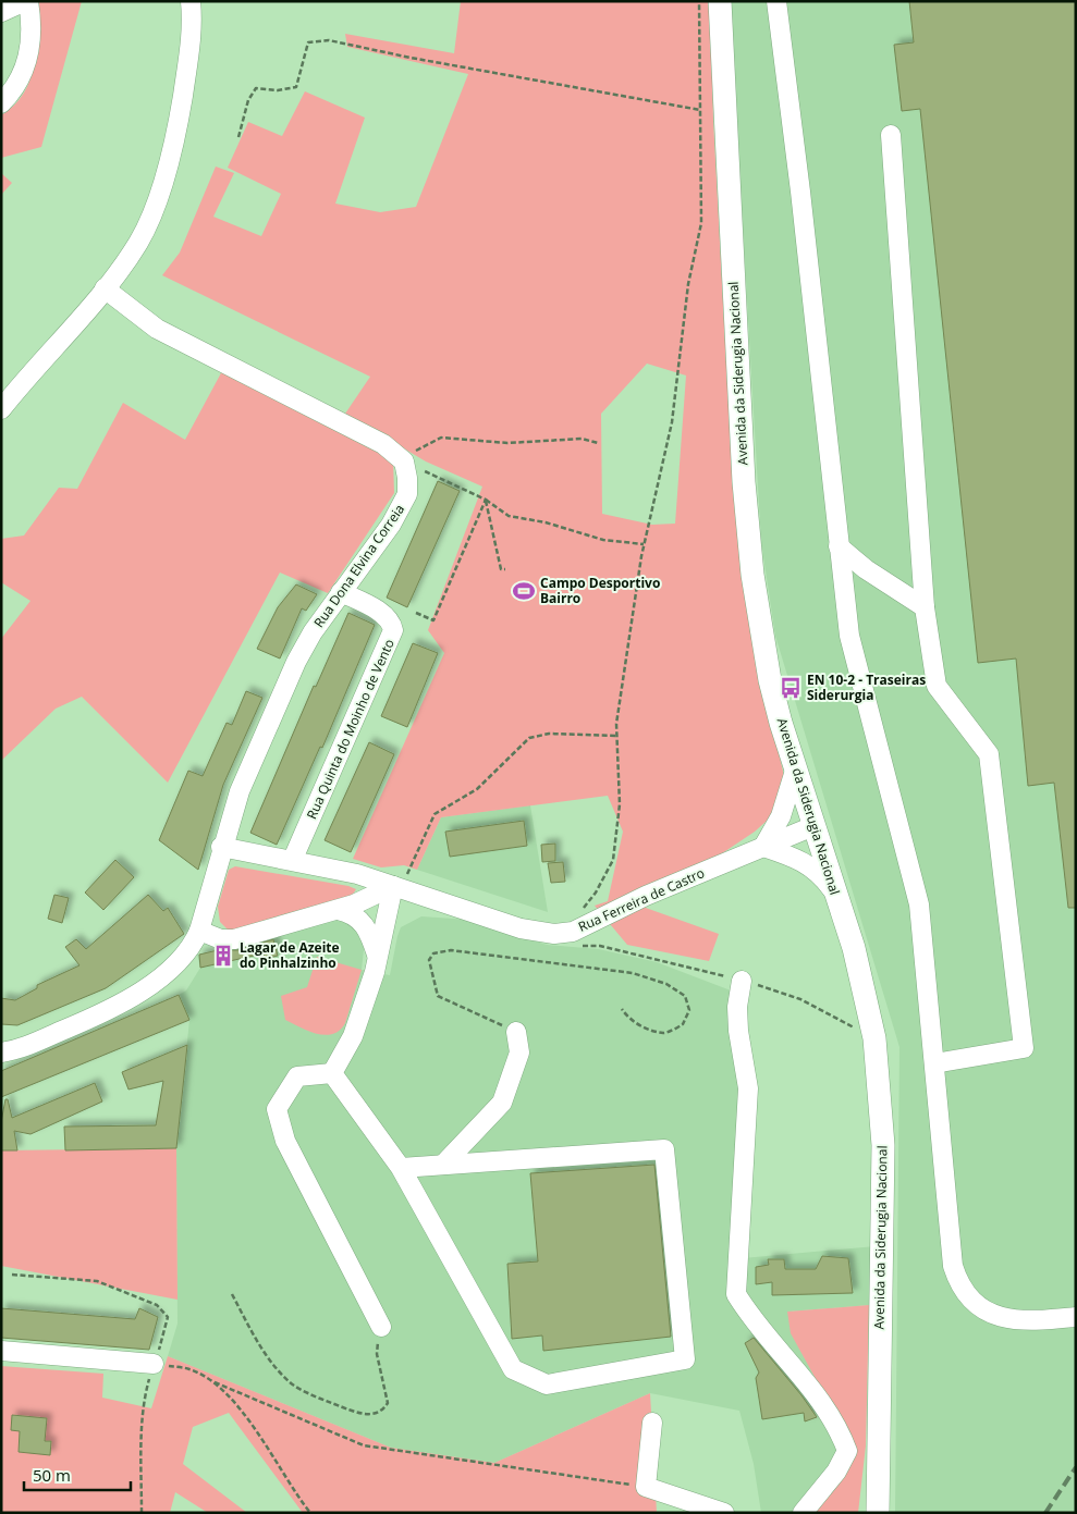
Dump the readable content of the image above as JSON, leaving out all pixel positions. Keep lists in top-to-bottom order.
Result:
{
  "streets": {
    "main road": ["Avenida da Siderugia Nacional"],
    "street": ["Rua Dona Elvina Correia", "Rua Quinta do Moinho de Vento", "Rua Ferreira de Castro"]
  },
  "crossings": [
    ["Avenida da Siderugia Nacional", "Rua Ferreira de Castro"],
    ["Rua Dona Elvina Correia", "Rua Quinta do Moinho de Vento"],
    ["Rua Dona Elvina Correia", "Rua Ferreira de Castro"],
    ["Rua Quinta do Moinho de Vento", "Rua Ferreira de Castro"]
  ],
  "places": {
    "sports": ["Campo Desportivo Bairro"],
    "bus stop": ["EN 10-2 - Traseiras Siderurgia"],
    "building": ["Lagar de Azeite do Pinhalzinho"]
  },
  "scale_bar": "50 m"
}
